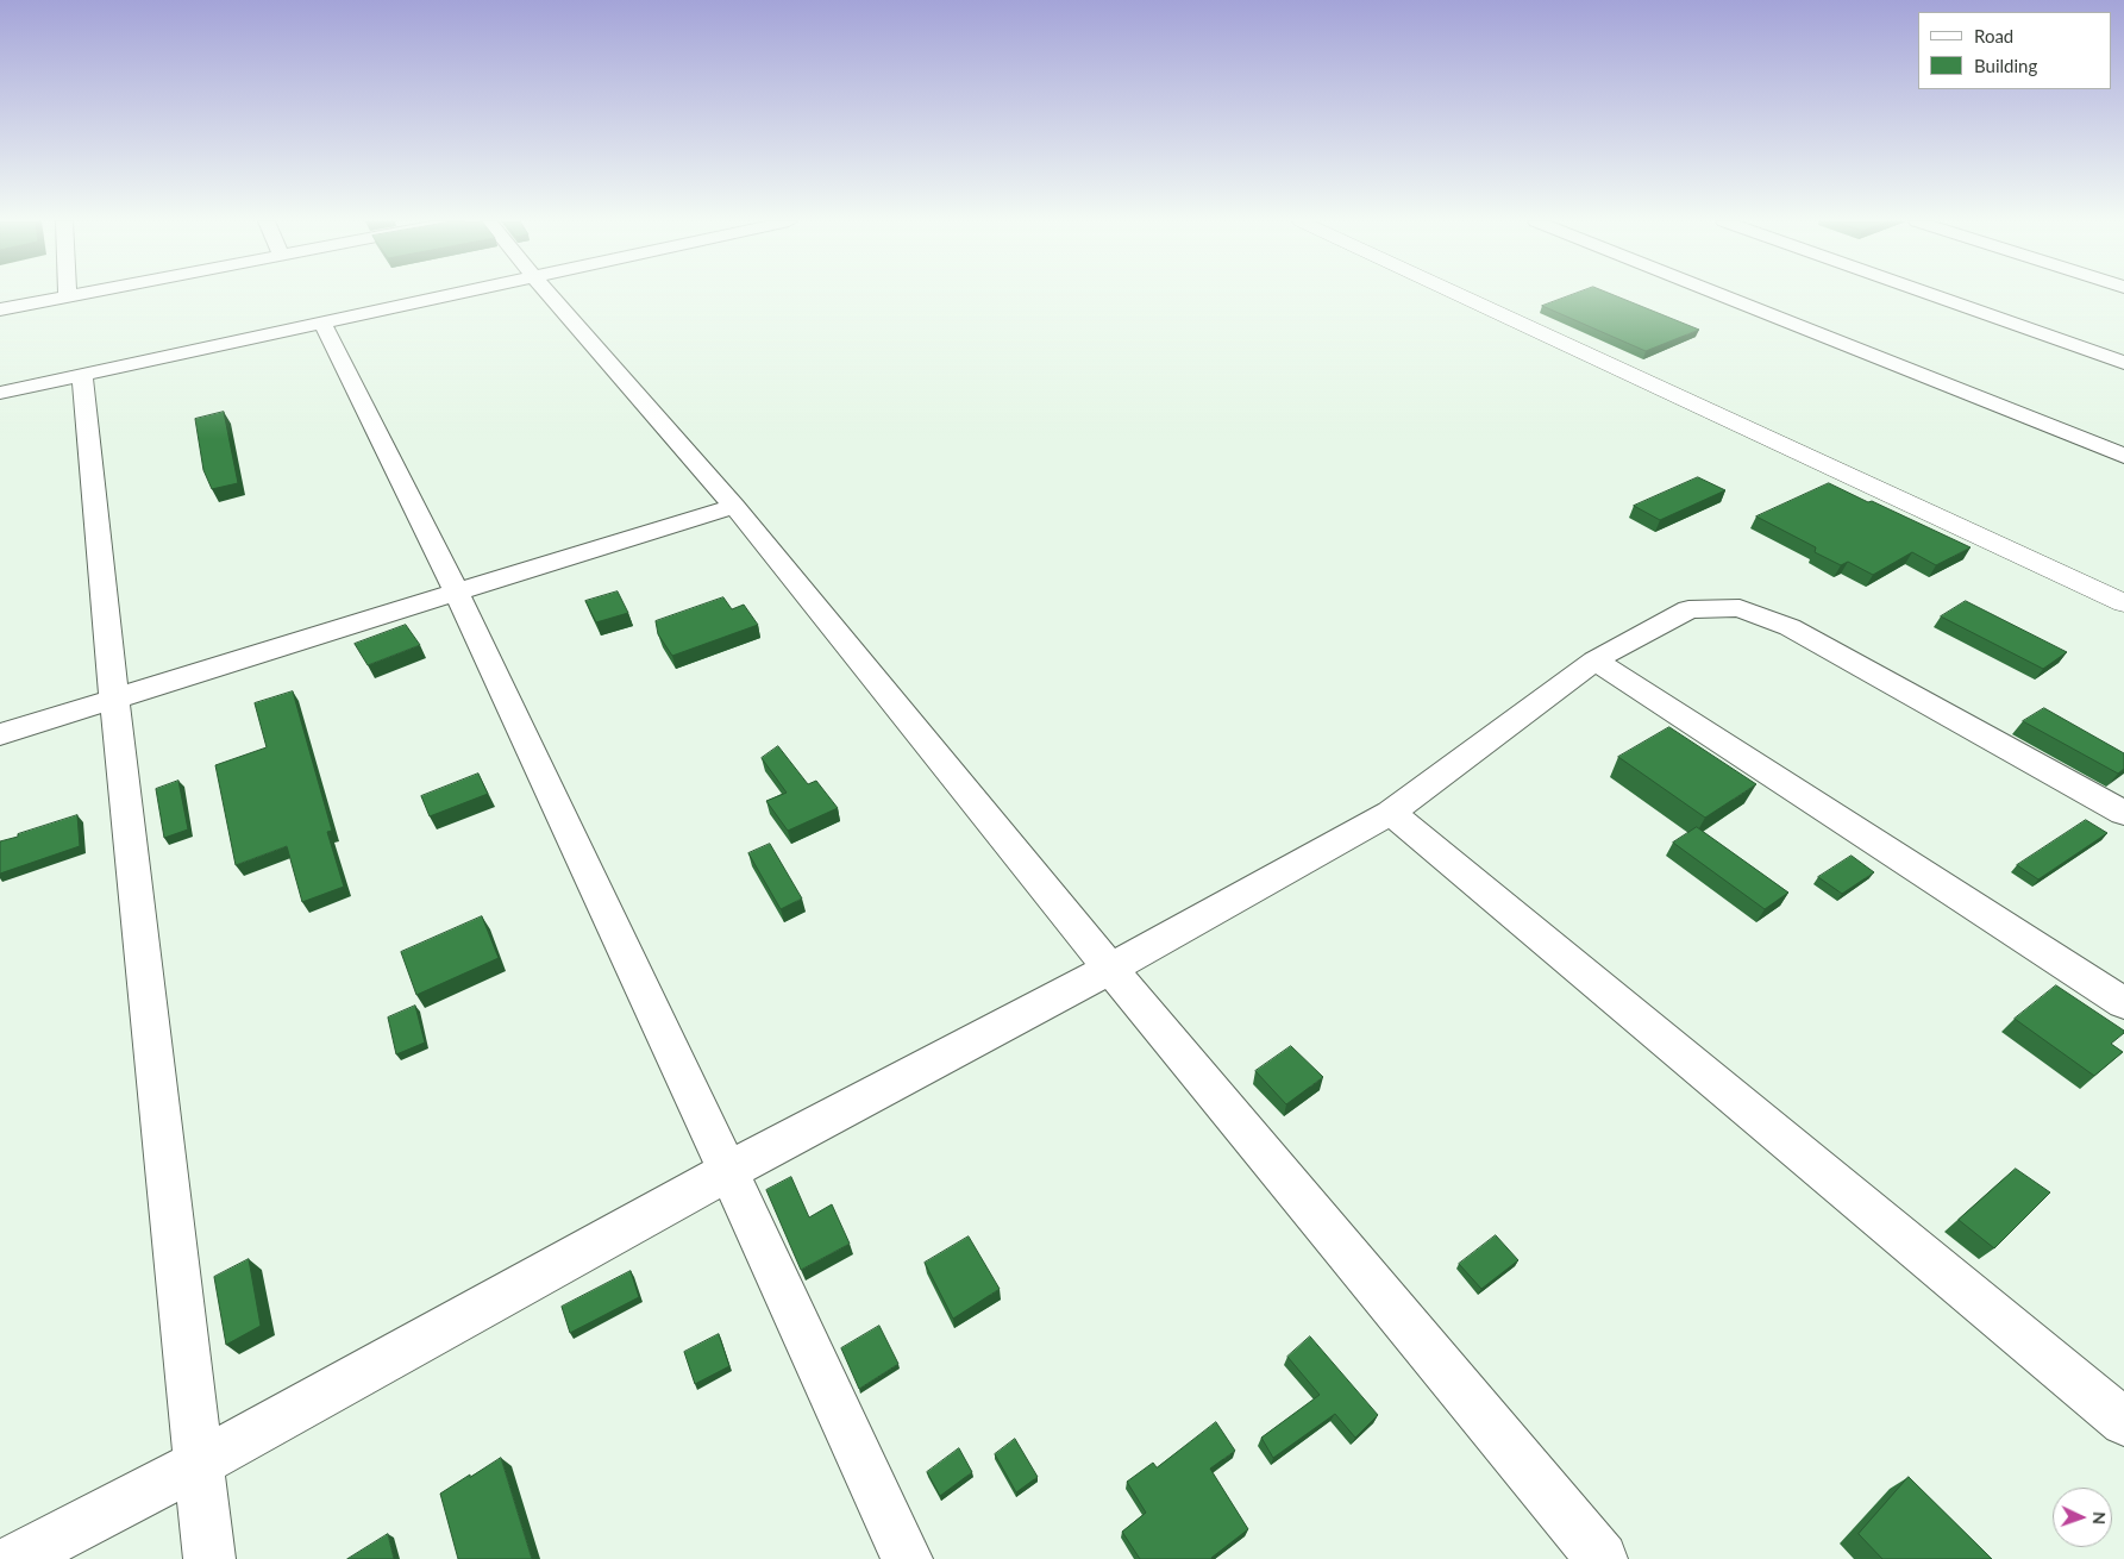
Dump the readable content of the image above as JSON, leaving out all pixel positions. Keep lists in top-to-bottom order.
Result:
{
  "legend": ["Road", "Building"],
  "north": "right"
}
